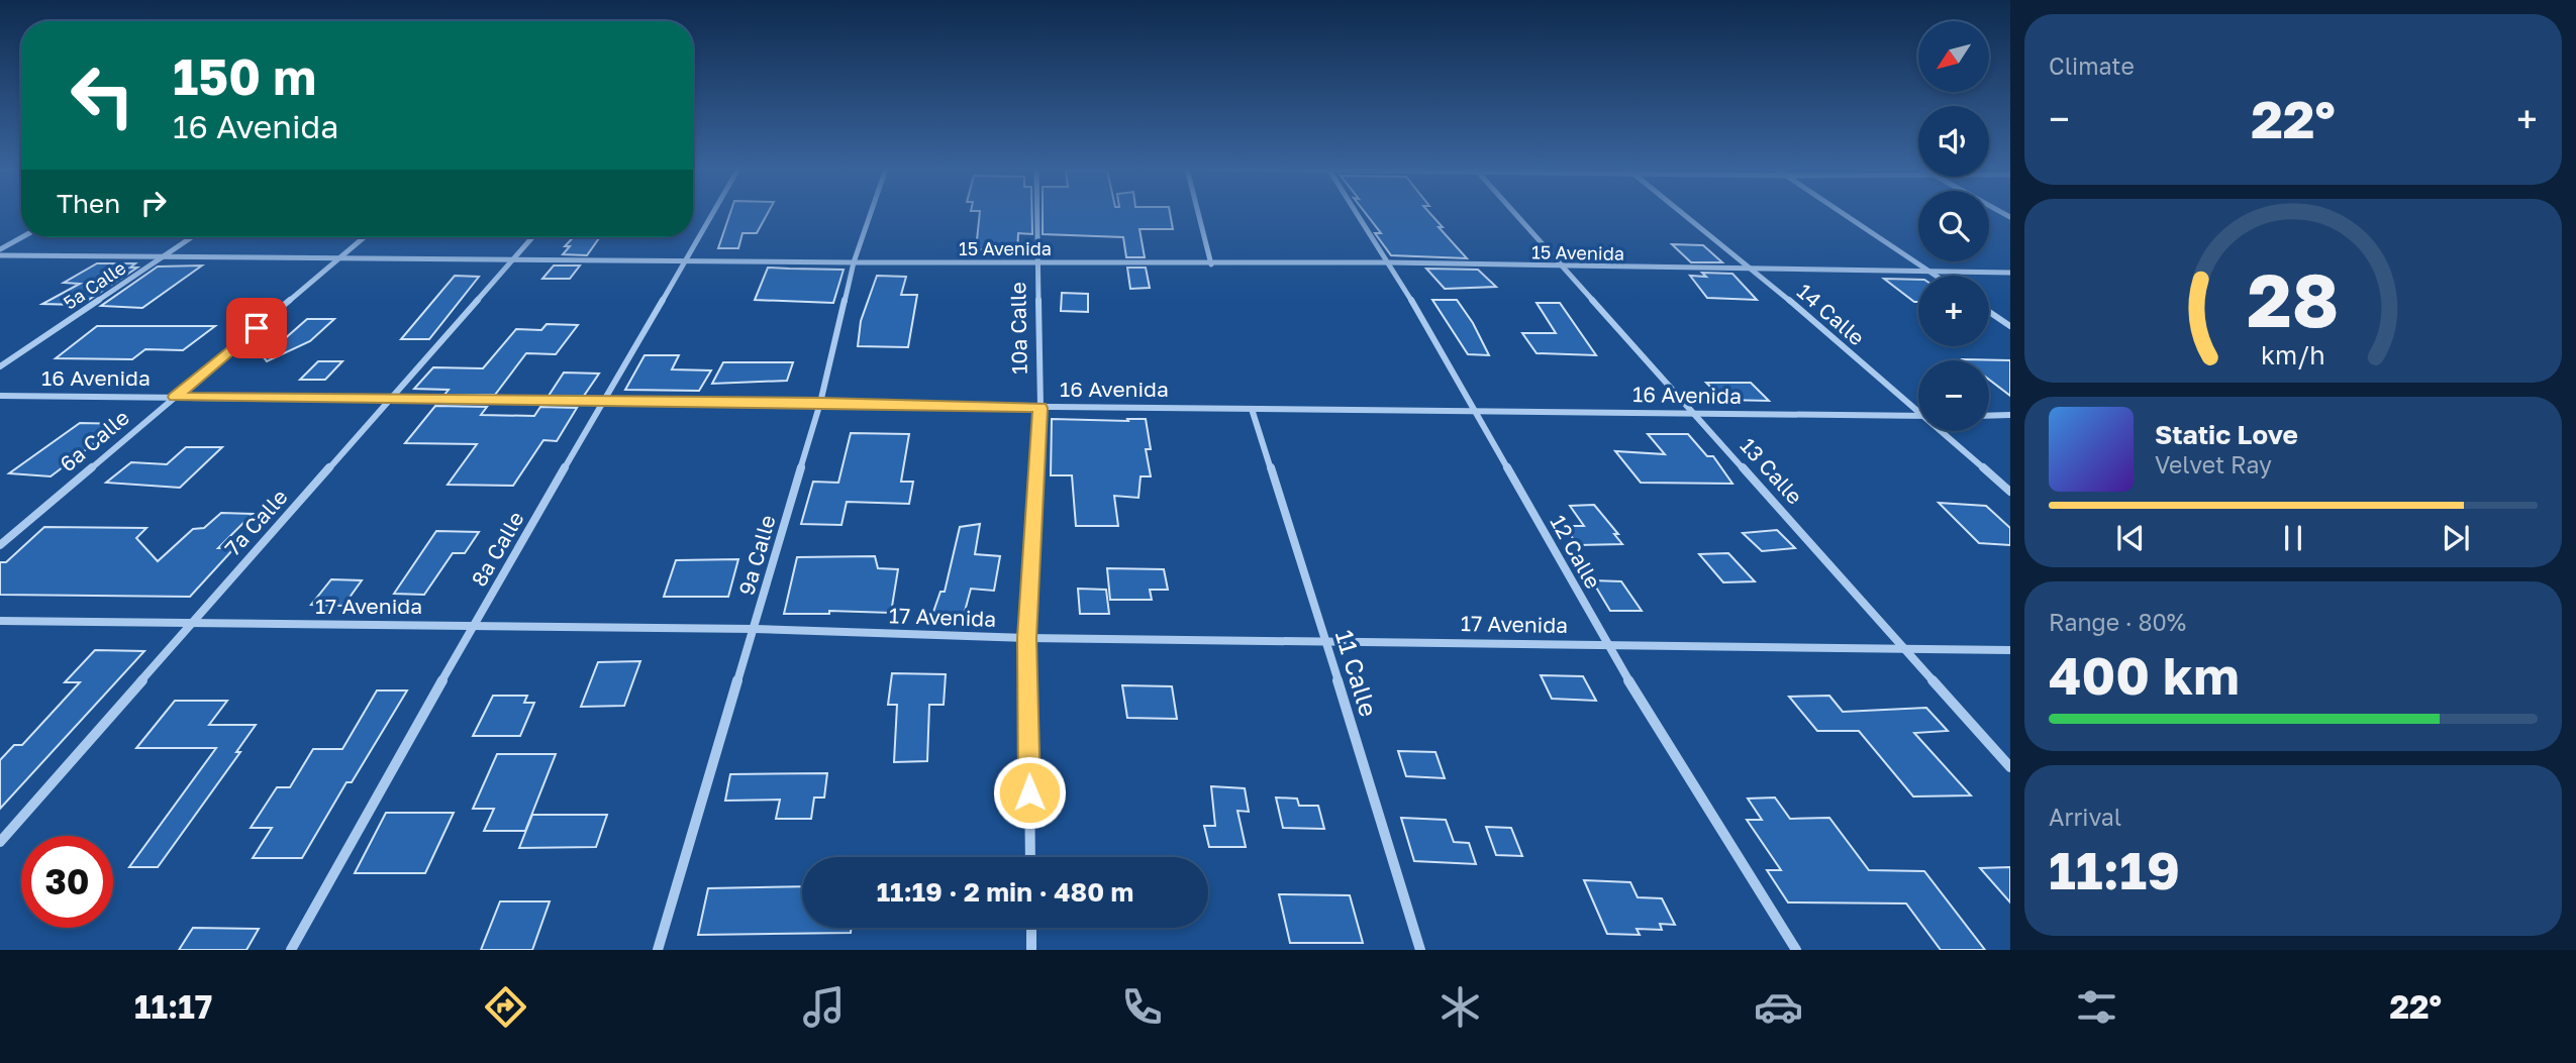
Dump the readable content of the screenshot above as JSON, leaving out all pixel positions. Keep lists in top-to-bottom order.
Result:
{
  "streets": {
    "street": [
      "15 Avenida",
      "5a Calle",
      "14 Calle",
      "10a Calle",
      "16 Avenida",
      "6a Calle",
      "13 Calle",
      "7a Calle",
      "8a Calle",
      "12 Calle",
      "9a Calle",
      "17 Avenida",
      "11 Calle"
    ]
  },
  "crossings": [
    ["15 Avenida", "5a Calle"],
    ["15 Avenida", "14 Calle"],
    ["15 Avenida", "10a Calle"],
    ["15 Avenida", "6a Calle"],
    ["15 Avenida", "13 Calle"],
    ["15 Avenida", "7a Calle"],
    ["15 Avenida", "8a Calle"],
    ["15 Avenida", "12 Calle"],
    ["15 Avenida", "9a Calle"],
    ["10a Calle", "16 Avenida"],
    ["10a Calle", "17 Avenida"],
    ["16 Avenida", "6a Calle"],
    ["16 Avenida", "13 Calle"],
    ["16 Avenida", "7a Calle"],
    ["16 Avenida", "8a Calle"],
    ["16 Avenida", "12 Calle"],
    ["16 Avenida", "9a Calle"],
    ["16 Avenida", "11 Calle"],
    ["13 Calle", "17 Avenida"],
    ["7a Calle", "17 Avenida"],
    ["8a Calle", "17 Avenida"],
    ["12 Calle", "17 Avenida"],
    ["9a Calle", "17 Avenida"],
    ["17 Avenida", "11 Calle"]
  ],
  "north": "bottom left",
  "page": {
    "tile": [
      "Climate",
      ["Range · 80%", "400 km"],
      ["Arrival", "11:19"]
    ],
    "map_buttons": ["+", "−"],
    "turn": ["150 m", "16 Avenida"],
    "heat": ["−", "22°", "+"],
    "then": "Then",
    "song": ["Static Love", "Velvet Ray"],
    "limit": "30",
    "trip": "11:19 · 2 min · 480 m",
    "tabs": ["11:17", "22°"],
    "gauge": ["28", "km/h"]
  }
}
